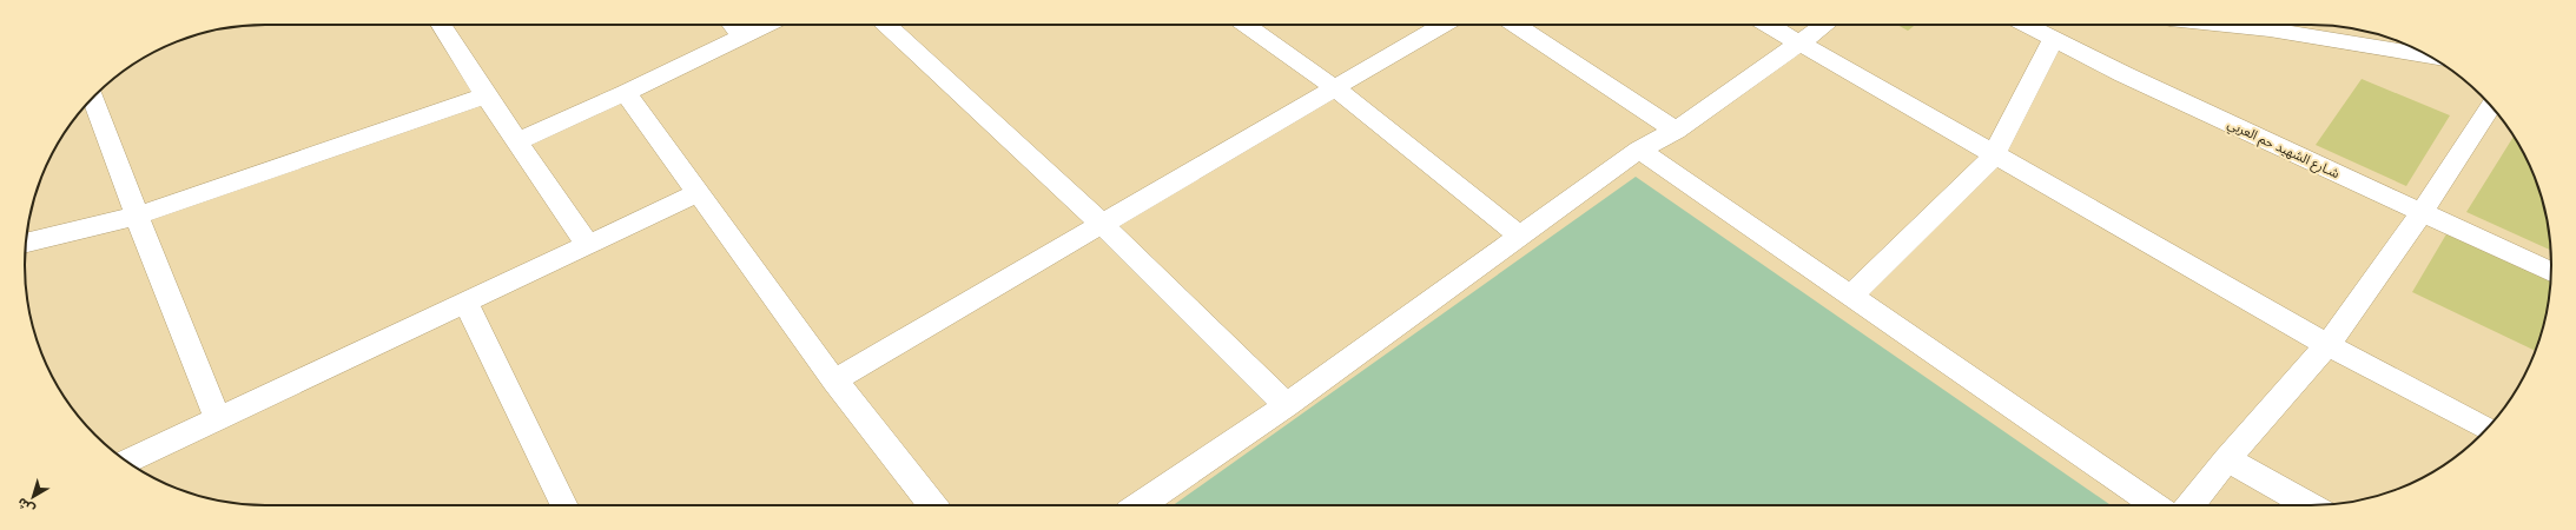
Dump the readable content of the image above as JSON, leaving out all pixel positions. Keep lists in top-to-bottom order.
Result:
{
  "streets": {
    "street": ["شـارع الشهيد حم العربي"]
  },
  "north": "bottom left"
}
